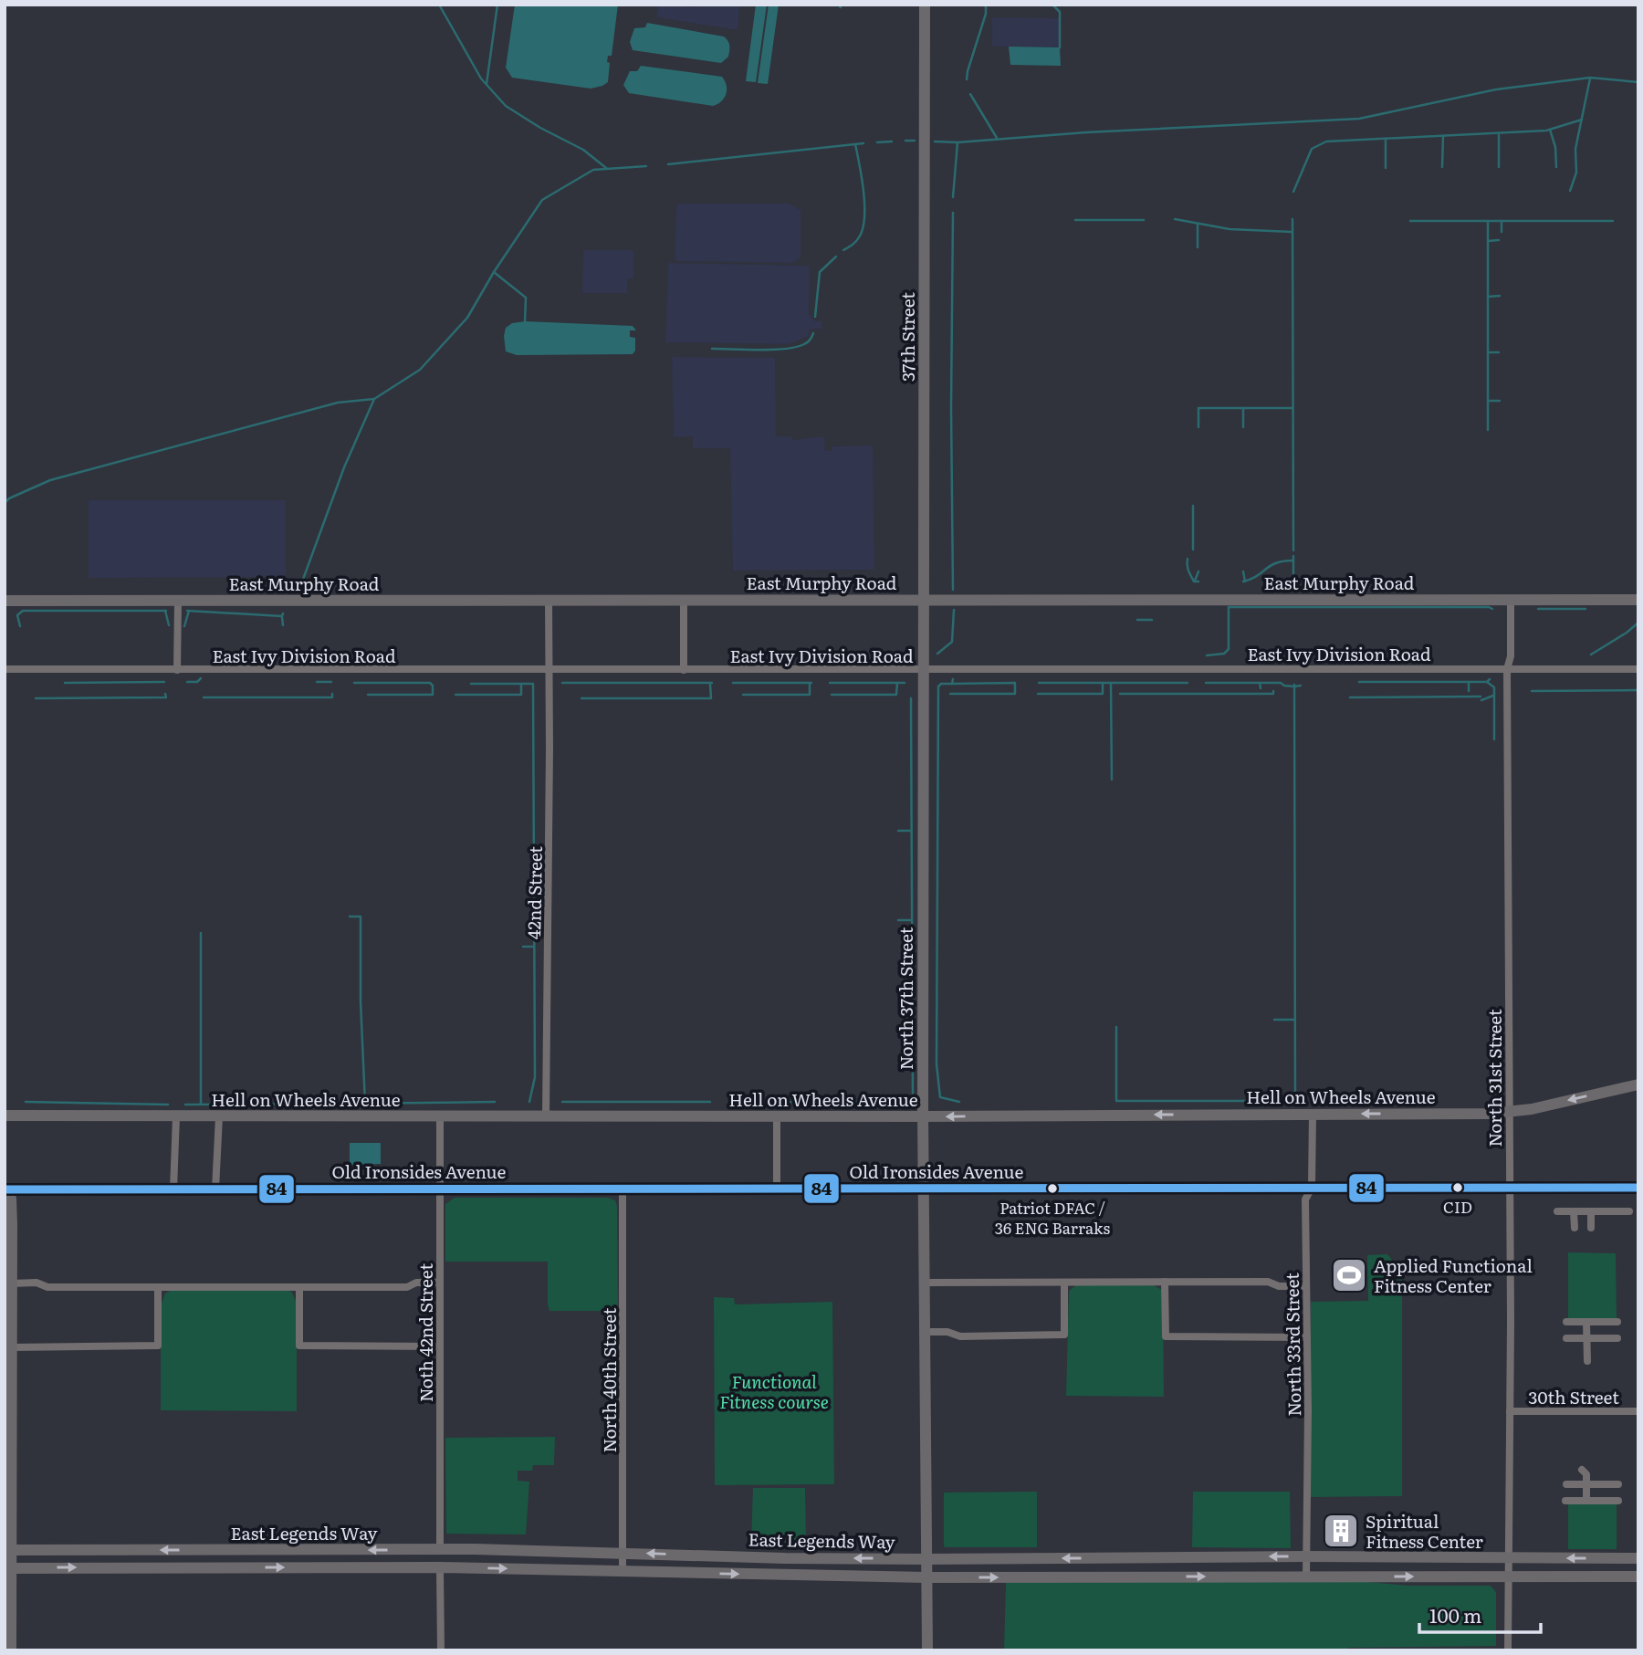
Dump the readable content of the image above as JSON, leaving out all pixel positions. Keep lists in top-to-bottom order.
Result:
{
  "streets": {
    "street": [
      "37th Street",
      "East Murphy Road",
      "East Ivy Division Road",
      "42nd Street",
      "North 37th Street",
      "North 31st Street",
      "Hell on Wheels Avenue",
      "Old Ironsides Avenue",
      "Noth 42nd Street",
      "North 33rd Street",
      "North 40th Street",
      "30th Street",
      "East Legends Way"
    ]
  },
  "crossings": [
    ["37th Street", "East Murphy Road"],
    ["37th Street", "East Ivy Division Road"],
    ["37th Street", "North 37th Street"],
    ["East Murphy Road", "42nd Street"],
    ["East Murphy Road", "North 31st Street"],
    ["East Ivy Division Road", "42nd Street"],
    ["East Ivy Division Road", "North 37th Street"],
    ["East Ivy Division Road", "North 31st Street"],
    ["42nd Street", "Hell on Wheels Avenue"],
    ["North 37th Street", "Hell on Wheels Avenue"],
    ["North 37th Street", "Old Ironsides Avenue"],
    ["North 37th Street", "East Legends Way"],
    ["North 31st Street", "Hell on Wheels Avenue"],
    ["North 31st Street", "Old Ironsides Avenue"],
    ["North 31st Street", "30th Street"],
    ["North 31st Street", "East Legends Way"],
    ["Hell on Wheels Avenue", "Noth 42nd Street"],
    ["Hell on Wheels Avenue", "North 33rd Street"],
    ["Old Ironsides Avenue", "Noth 42nd Street"],
    ["Old Ironsides Avenue", "North 33rd Street"],
    ["Old Ironsides Avenue", "North 40th Street"],
    ["Noth 42nd Street", "East Legends Way"],
    ["North 33rd Street", "East Legends Way"],
    ["North 40th Street", "East Legends Way"]
  ],
  "one_way": ["Hell on Wheels Avenue"],
  "parks": ["Functional Fitness course"],
  "places": {
    "other": ["CID", "Patriot DFAC / 36 ENG Barraks"],
    "sports": ["Applied Functional Fitness Center"],
    "building": ["Spiritual Fitness Center"]
  },
  "lines": ["transit line 84"],
  "scale_bar": "100 m"
}
